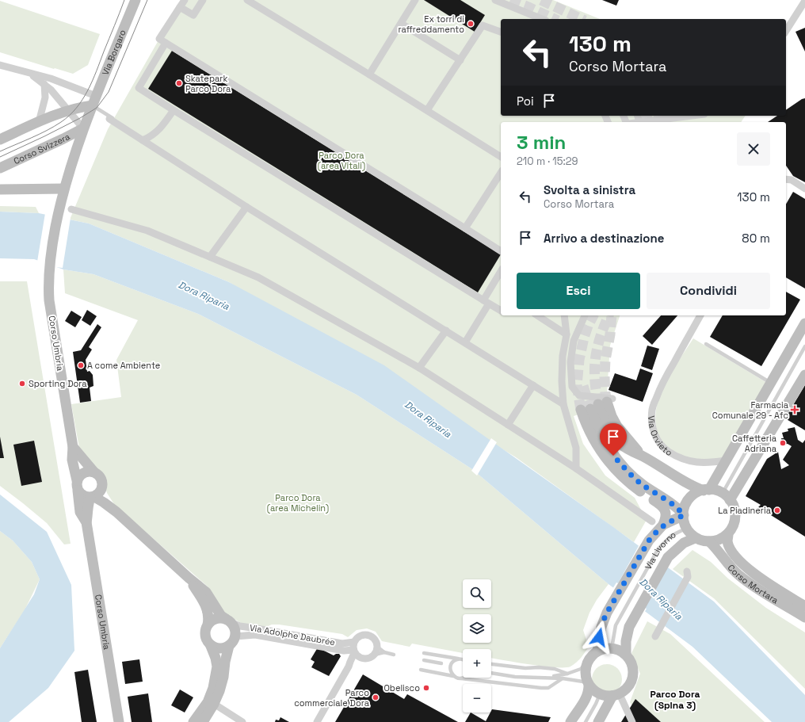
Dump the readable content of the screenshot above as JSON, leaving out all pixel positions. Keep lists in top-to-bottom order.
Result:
{
  "streets": {
    "street": [
      "Via Borgaro",
      "Corso Svizzera",
      "Corso Umbria",
      "Via Orvieto",
      "Via Livorno",
      "Corso Mortara",
      "Via Adolphe Daubrée"
    ]
  },
  "crossings": [
    ["Via Borgaro", "Corso Svizzera"],
    ["Via Livorno", "Corso Mortara"]
  ],
  "districts": ["Parco Dora (Spina 3)"],
  "water": ["Dora Riparia"],
  "parks": ["Parco Dora (area Vitali)", "Parco Dora (area Michelin)"],
  "places": {
    "other": [
      "Ex torri di raffreddamento",
      "Skatepark Parco Dora",
      "A come Ambiente",
      "Sporting Dora",
      "Caffetteria Adriana",
      "La Piadineria",
      "Obelisco",
      "Parco commerciale Dora"
    ],
    "health": ["Farmacia Comunale 29 - Afc"]
  },
  "page": {
    "turn": ["130 m", "Corso Mortara"],
    "then": "Poi",
    "heading": ["3 min", "210 m · 15:29"],
    "list": [
      {
        "name": "Svolta a sinistra",
        "note": "Corso Mortara",
        "value": "130 m"
      },
      {
        "name": "Arrivo a destinazione",
        "value": "80 m"
      }
    ],
    "buttons": ["Esci", "Condividi"],
    "map_buttons": ["+", "−"]
  }
}
